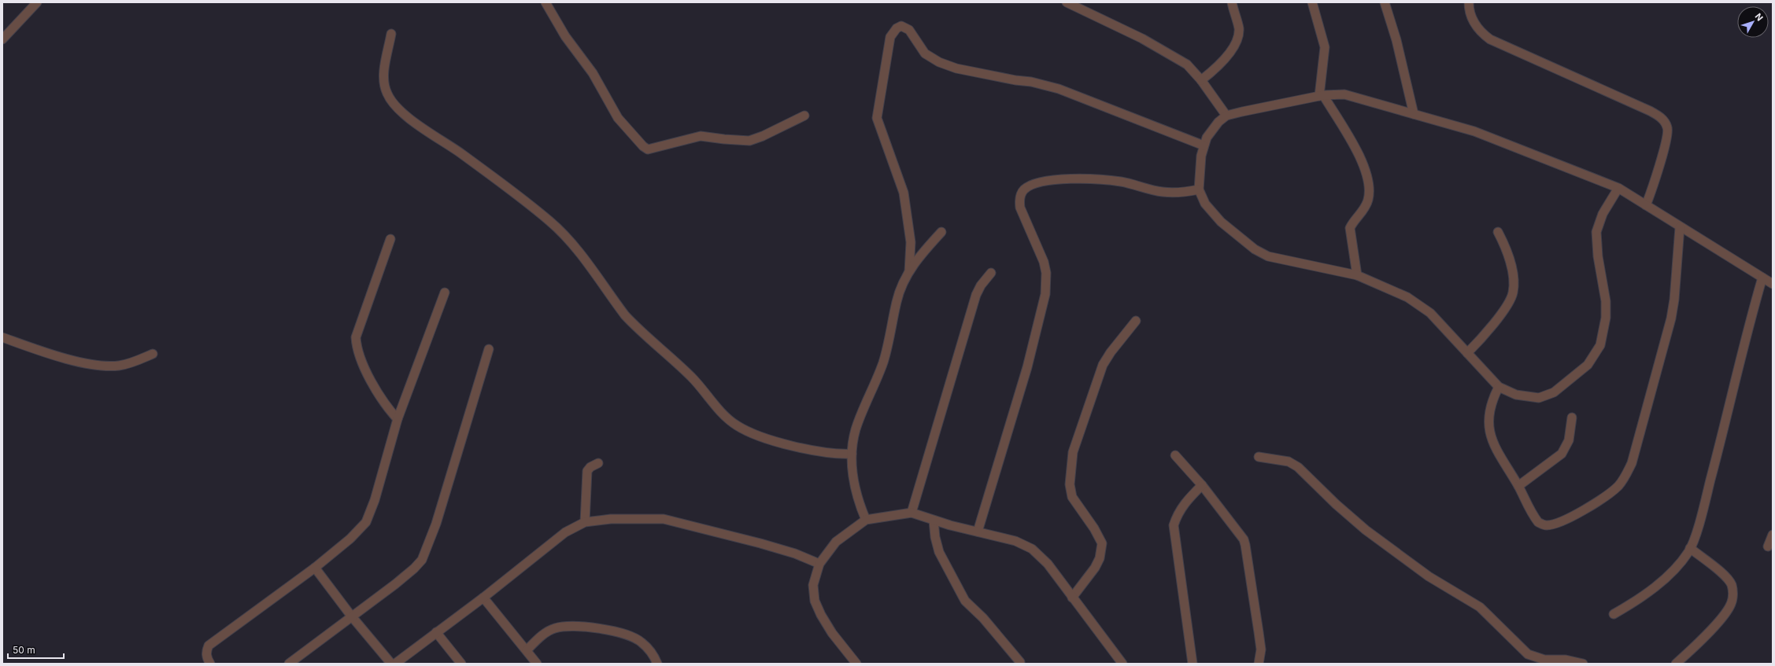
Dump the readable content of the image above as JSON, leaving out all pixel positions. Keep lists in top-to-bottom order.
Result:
{
  "scale_bar": "50 m",
  "north": "top right"
}
